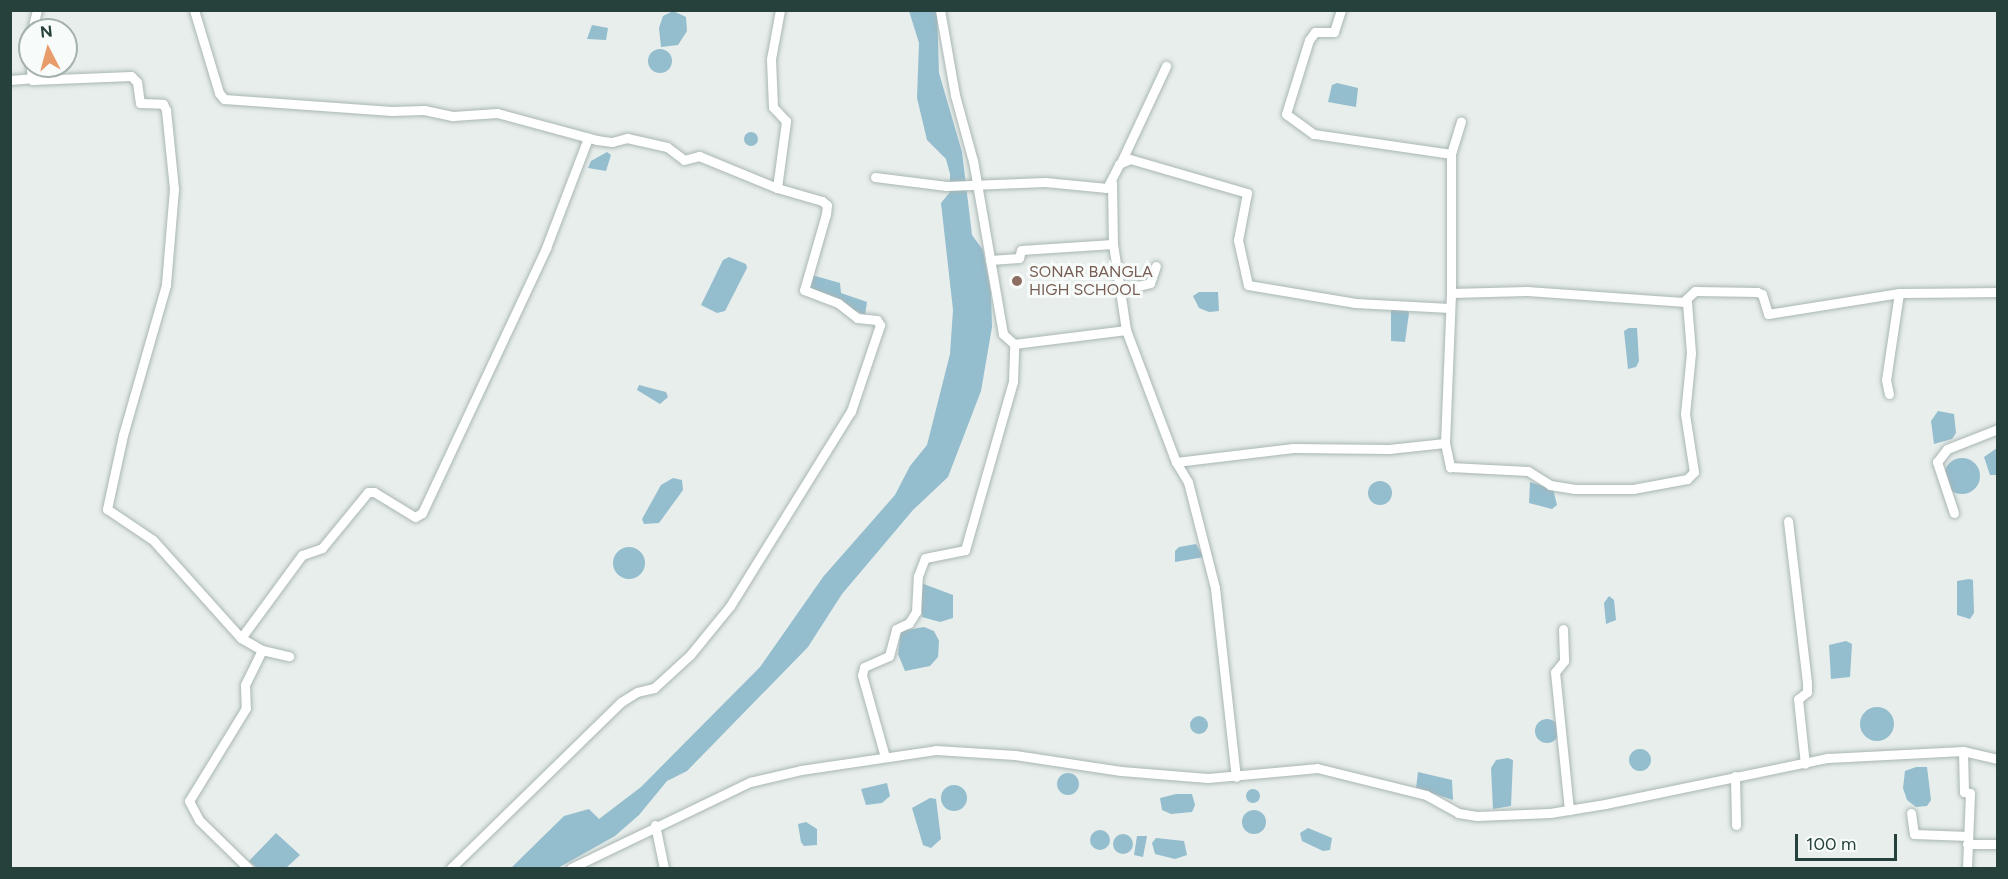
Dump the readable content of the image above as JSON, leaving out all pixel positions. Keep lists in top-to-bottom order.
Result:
{
  "places": ["SONAR BANGLA HIGH SCHOOL"],
  "scale_bar": "100 m",
  "north": "top"
}
